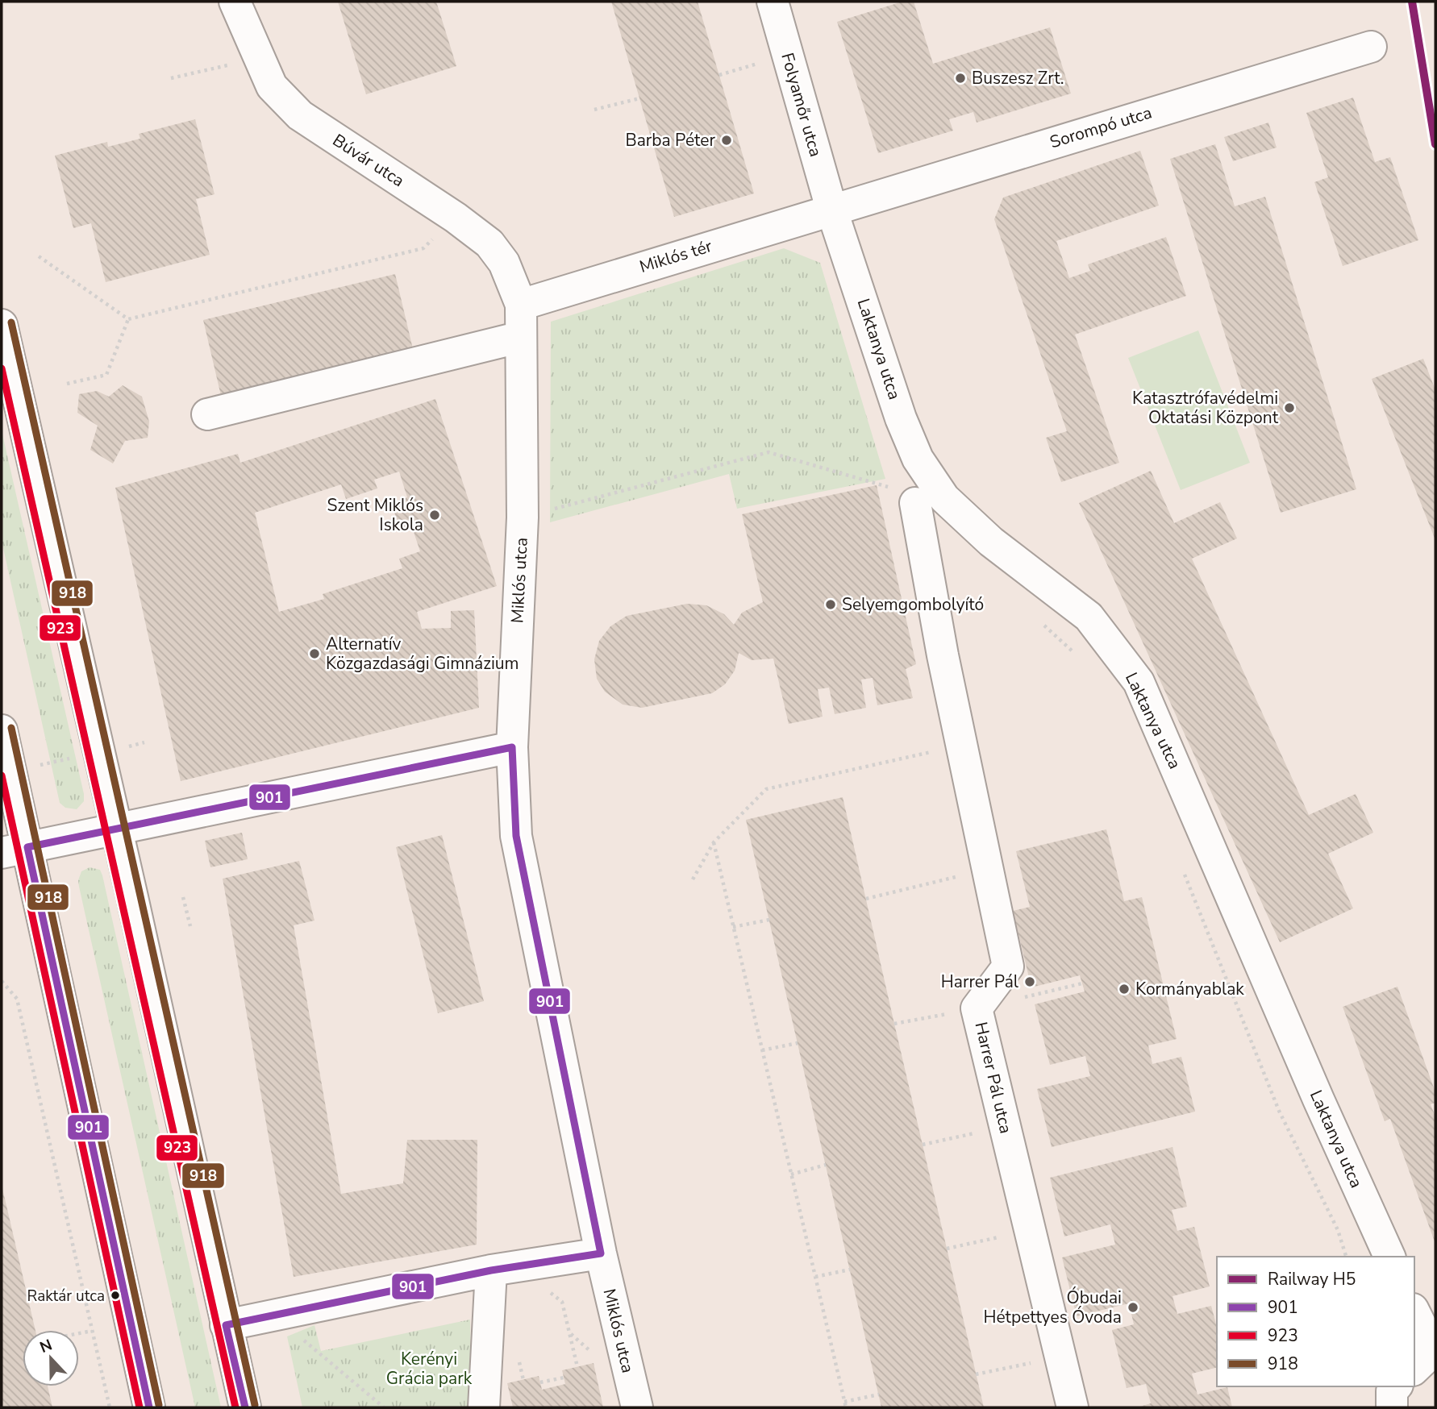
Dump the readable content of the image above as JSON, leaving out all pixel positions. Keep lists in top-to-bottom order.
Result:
{
  "streets": {
    "street": [
      "Folyamőr utca",
      "Sorompó utca",
      "Búvár utca",
      "Miklós tér",
      "Laktanya utca",
      "Miklós utca",
      "Harrer Pál utca"
    ]
  },
  "crossings": [
    ["Folyamőr utca", "Sorompó utca"],
    ["Folyamőr utca", "Miklós tér"],
    ["Folyamőr utca", "Laktanya utca"],
    ["Sorompó utca", "Miklós tér"],
    ["Sorompó utca", "Laktanya utca"],
    ["Búvár utca", "Miklós tér"],
    ["Búvár utca", "Miklós utca"],
    ["Miklós tér", "Laktanya utca"],
    ["Miklós tér", "Miklós utca"]
  ],
  "parks": ["Kerényi Grácia park"],
  "places": [
    "Buszesz Zrt.",
    "Barba Péter",
    "Katasztrófavédelmi Oktatási Központ",
    "Szent Miklós Iskola",
    "Selyemgombolyító",
    "Alternatív Közgazdasági Gimnázium",
    "Harrer Pál",
    "Kormányablak",
    "Raktár utca",
    "Óbudai Hétpettyes Óvoda"
  ],
  "lines": [
    "rail line H5",
    "transit line 918",
    "transit line 923",
    "transit line 901"
  ],
  "legend": [
    "Railway H5",
    "901",
    "923",
    "918"
  ],
  "north": "top"
}
